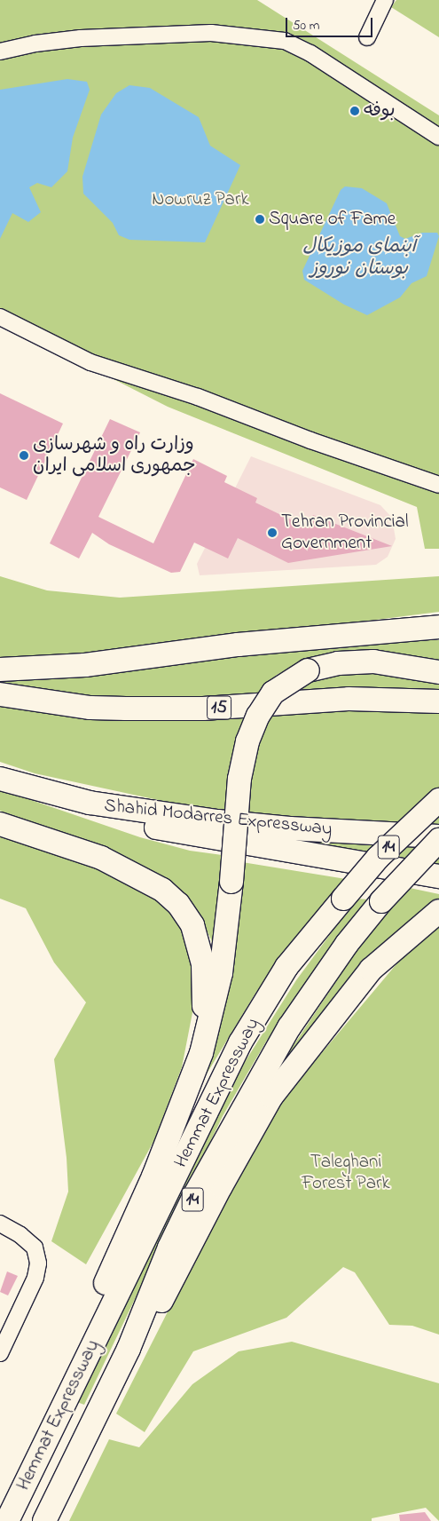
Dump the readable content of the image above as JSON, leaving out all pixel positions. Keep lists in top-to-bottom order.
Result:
{
  "streets": {
    "highway": [
      "15",
      "Shahid Modarres Expressway",
      "14",
      "Hemmat Expressway"
    ]
  },
  "water": ["آبنمای موزیکال بوستان نوروز"],
  "parks": ["Nowruz Park", "Taleghani Forest Park"],
  "places": [
    "بوفه",
    "Square of Fame",
    "وزارت راه و شهرسازی جمهوری اسلامی ایران",
    "Tehran Provincial Government"
  ],
  "scale_bar": "50 m"
}
